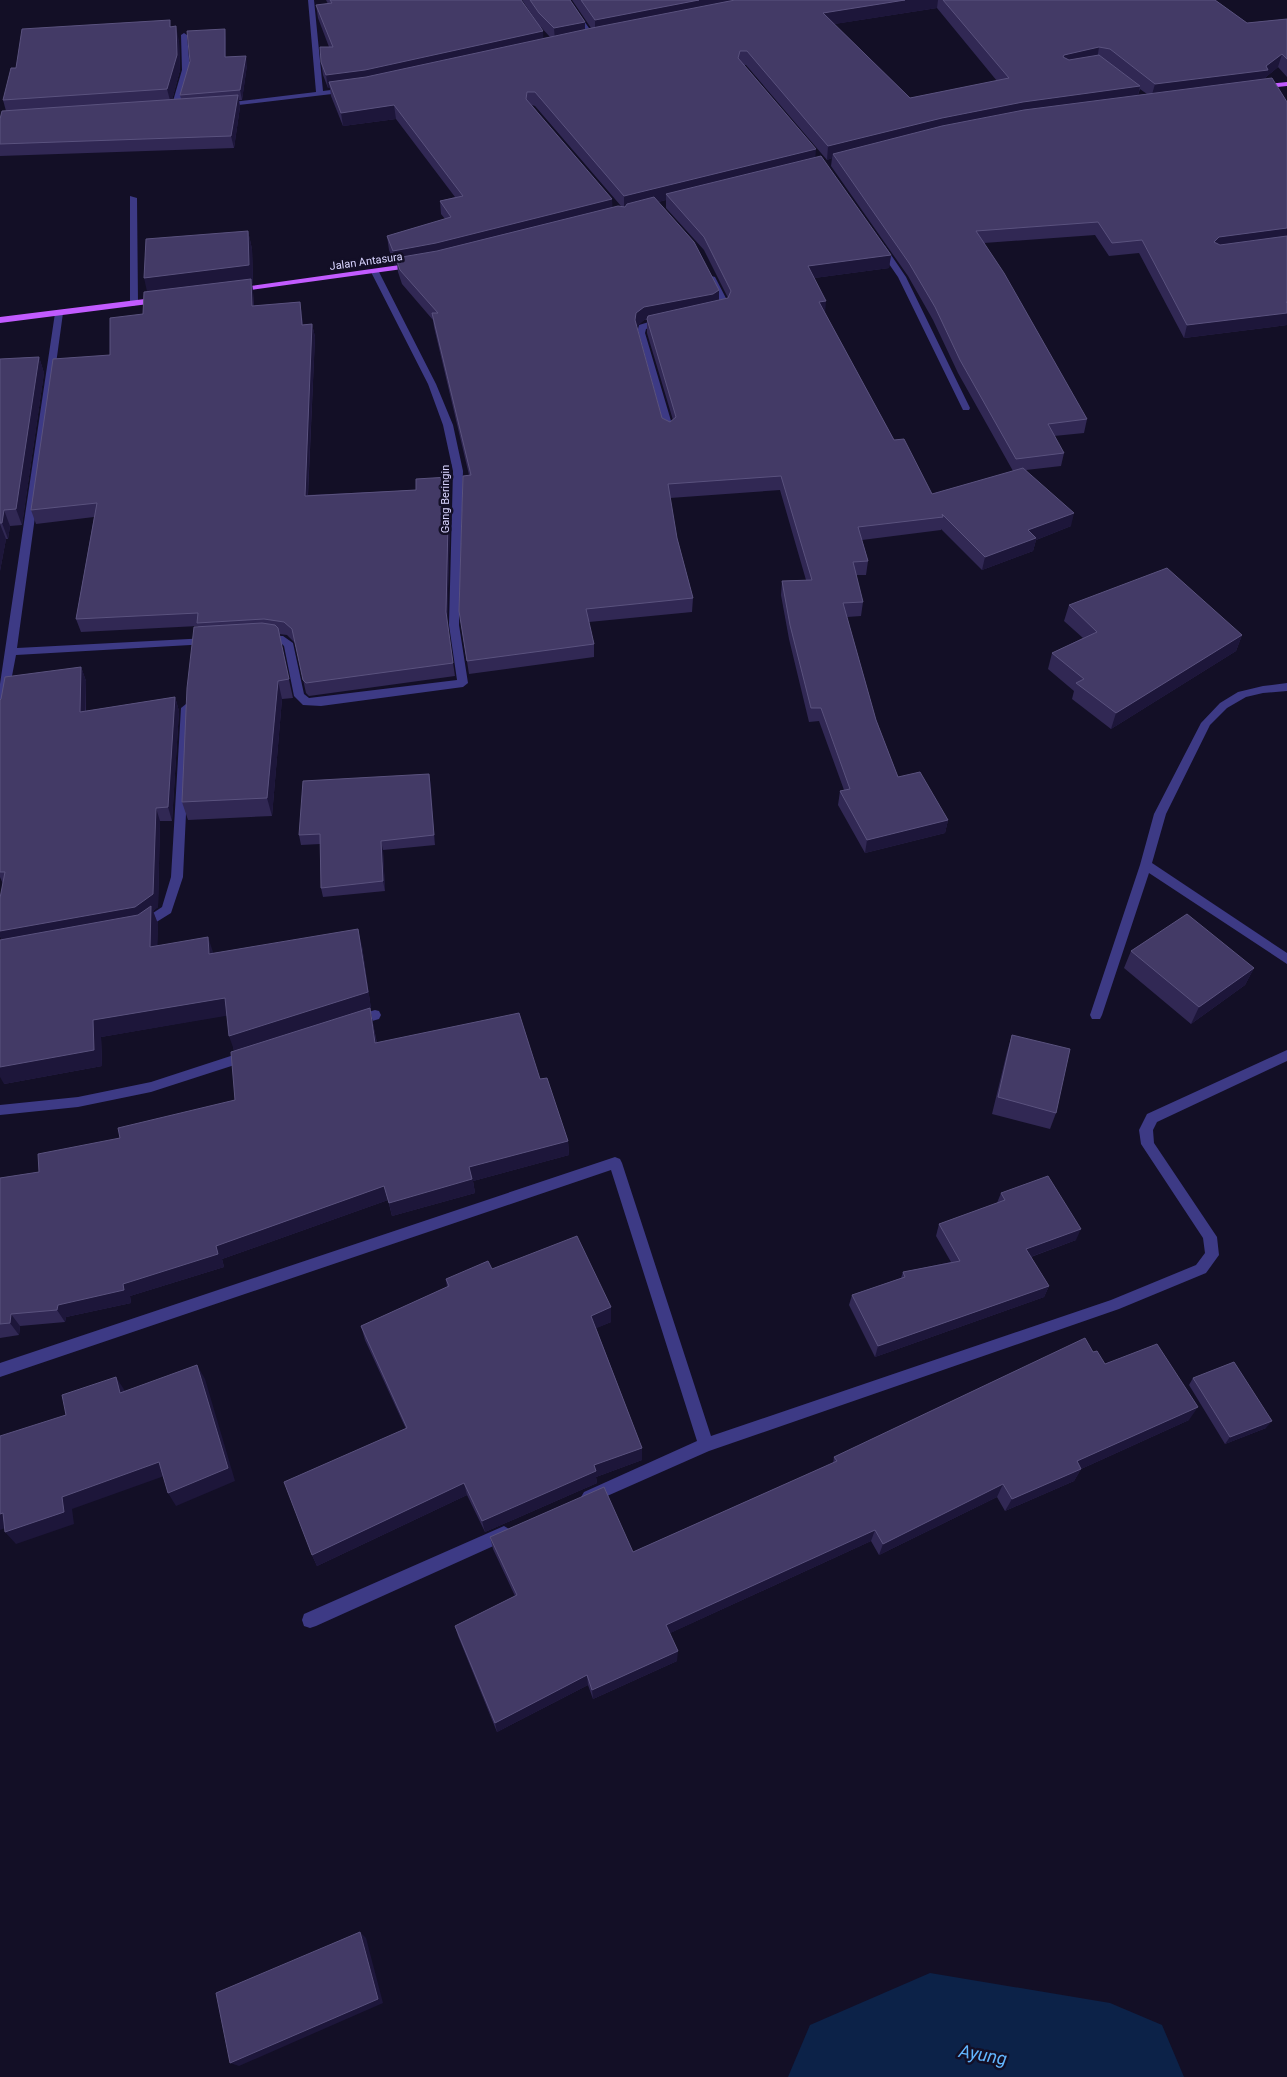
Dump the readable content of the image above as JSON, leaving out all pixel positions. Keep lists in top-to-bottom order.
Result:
{
  "streets": {
    "main road": ["Jalan Antasura"],
    "street": ["Gang Beringin"]
  },
  "crossings": [
    ["Jalan Antasura", "Gang Beringin"]
  ],
  "water": ["Ayung"]
}
